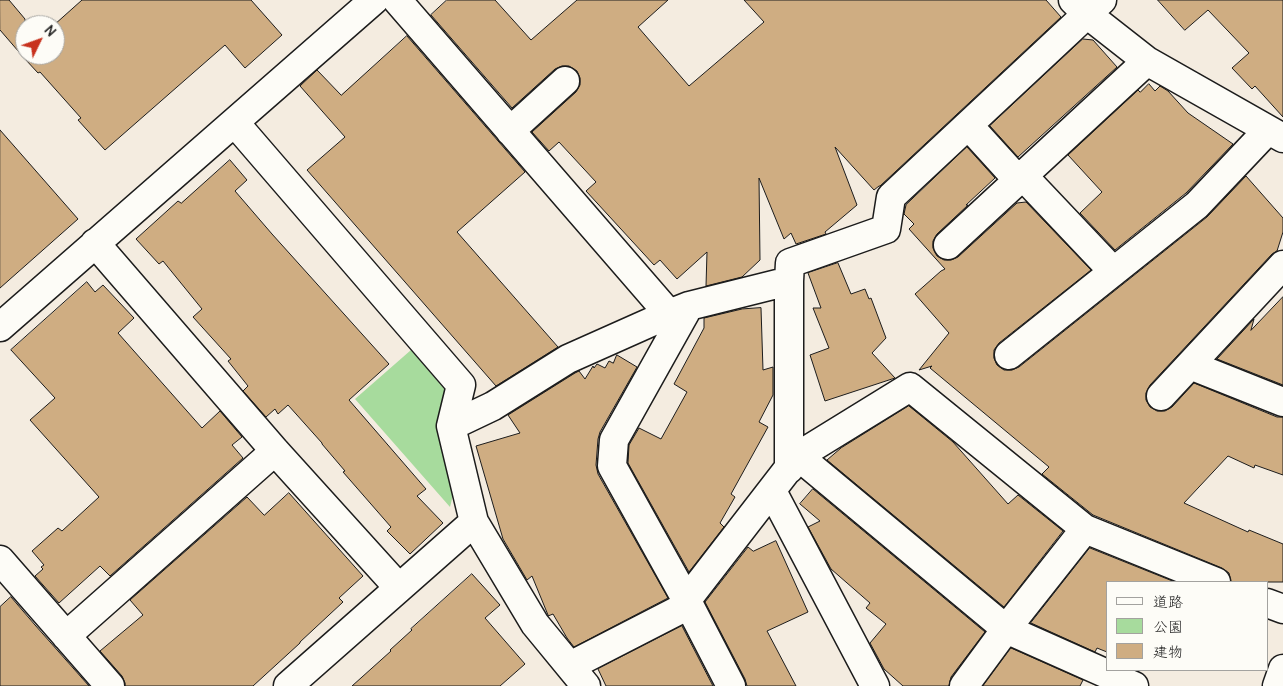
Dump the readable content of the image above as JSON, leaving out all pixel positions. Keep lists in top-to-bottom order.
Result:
{
  "legend": ["道路", "公園", "建物"],
  "north": "top right"
}
